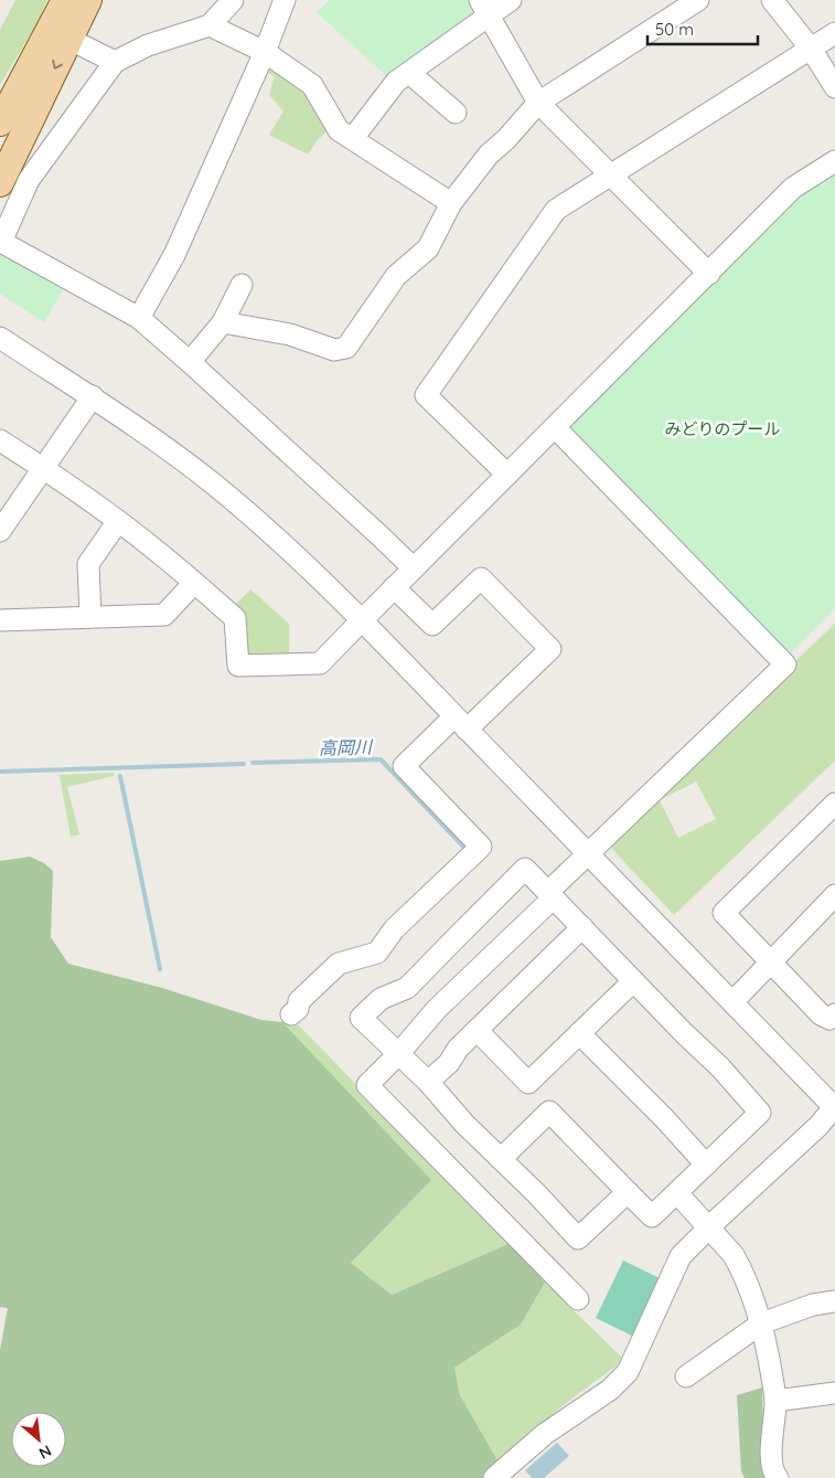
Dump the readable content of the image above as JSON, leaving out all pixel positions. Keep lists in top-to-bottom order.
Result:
{
  "water": ["高岡川"],
  "parks": ["みどりのプール"],
  "scale_bar": "50 m",
  "north": "bottom right"
}
